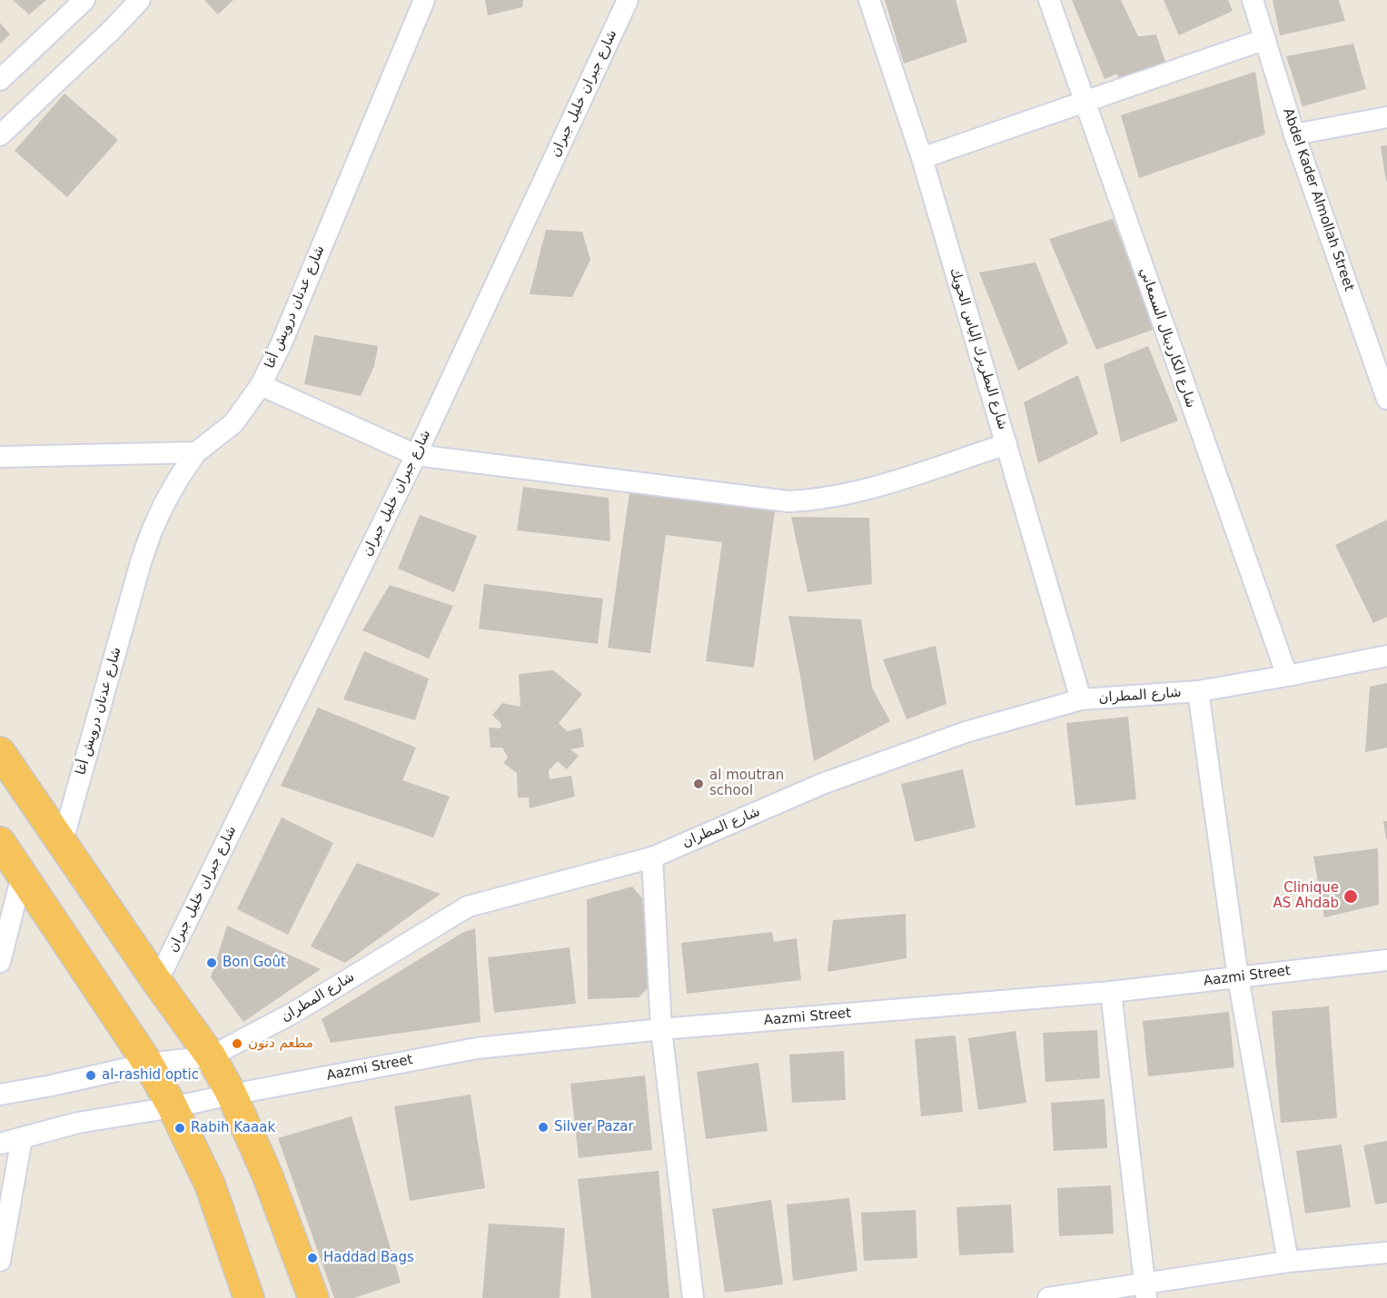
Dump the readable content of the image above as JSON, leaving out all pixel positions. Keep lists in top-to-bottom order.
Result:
{
  "streets": {
    "street": [
      "شارع جبران خليل جبران",
      "Abdel Kader Almollah Street",
      "شارع عدنان درويش أغا",
      "شارع الكاردينال السمعاني",
      "شارع البطريرك إلياس الحويك",
      "شارع المطران",
      "Aazmi Street"
    ]
  },
  "crossings": [
    ["شارع الكاردينال السمعاني", "شارع المطران"],
    ["شارع البطريرك إلياس الحويك", "شارع المطران"]
  ],
  "places": [
    "al moutran school",
    "Clinique AS Ahdab",
    "Bon Goût",
    "مطعم دنون",
    "al-rashid optic",
    "Silver Pazar",
    "Rabih Kaaak",
    "Haddad Bags"
  ]
}
